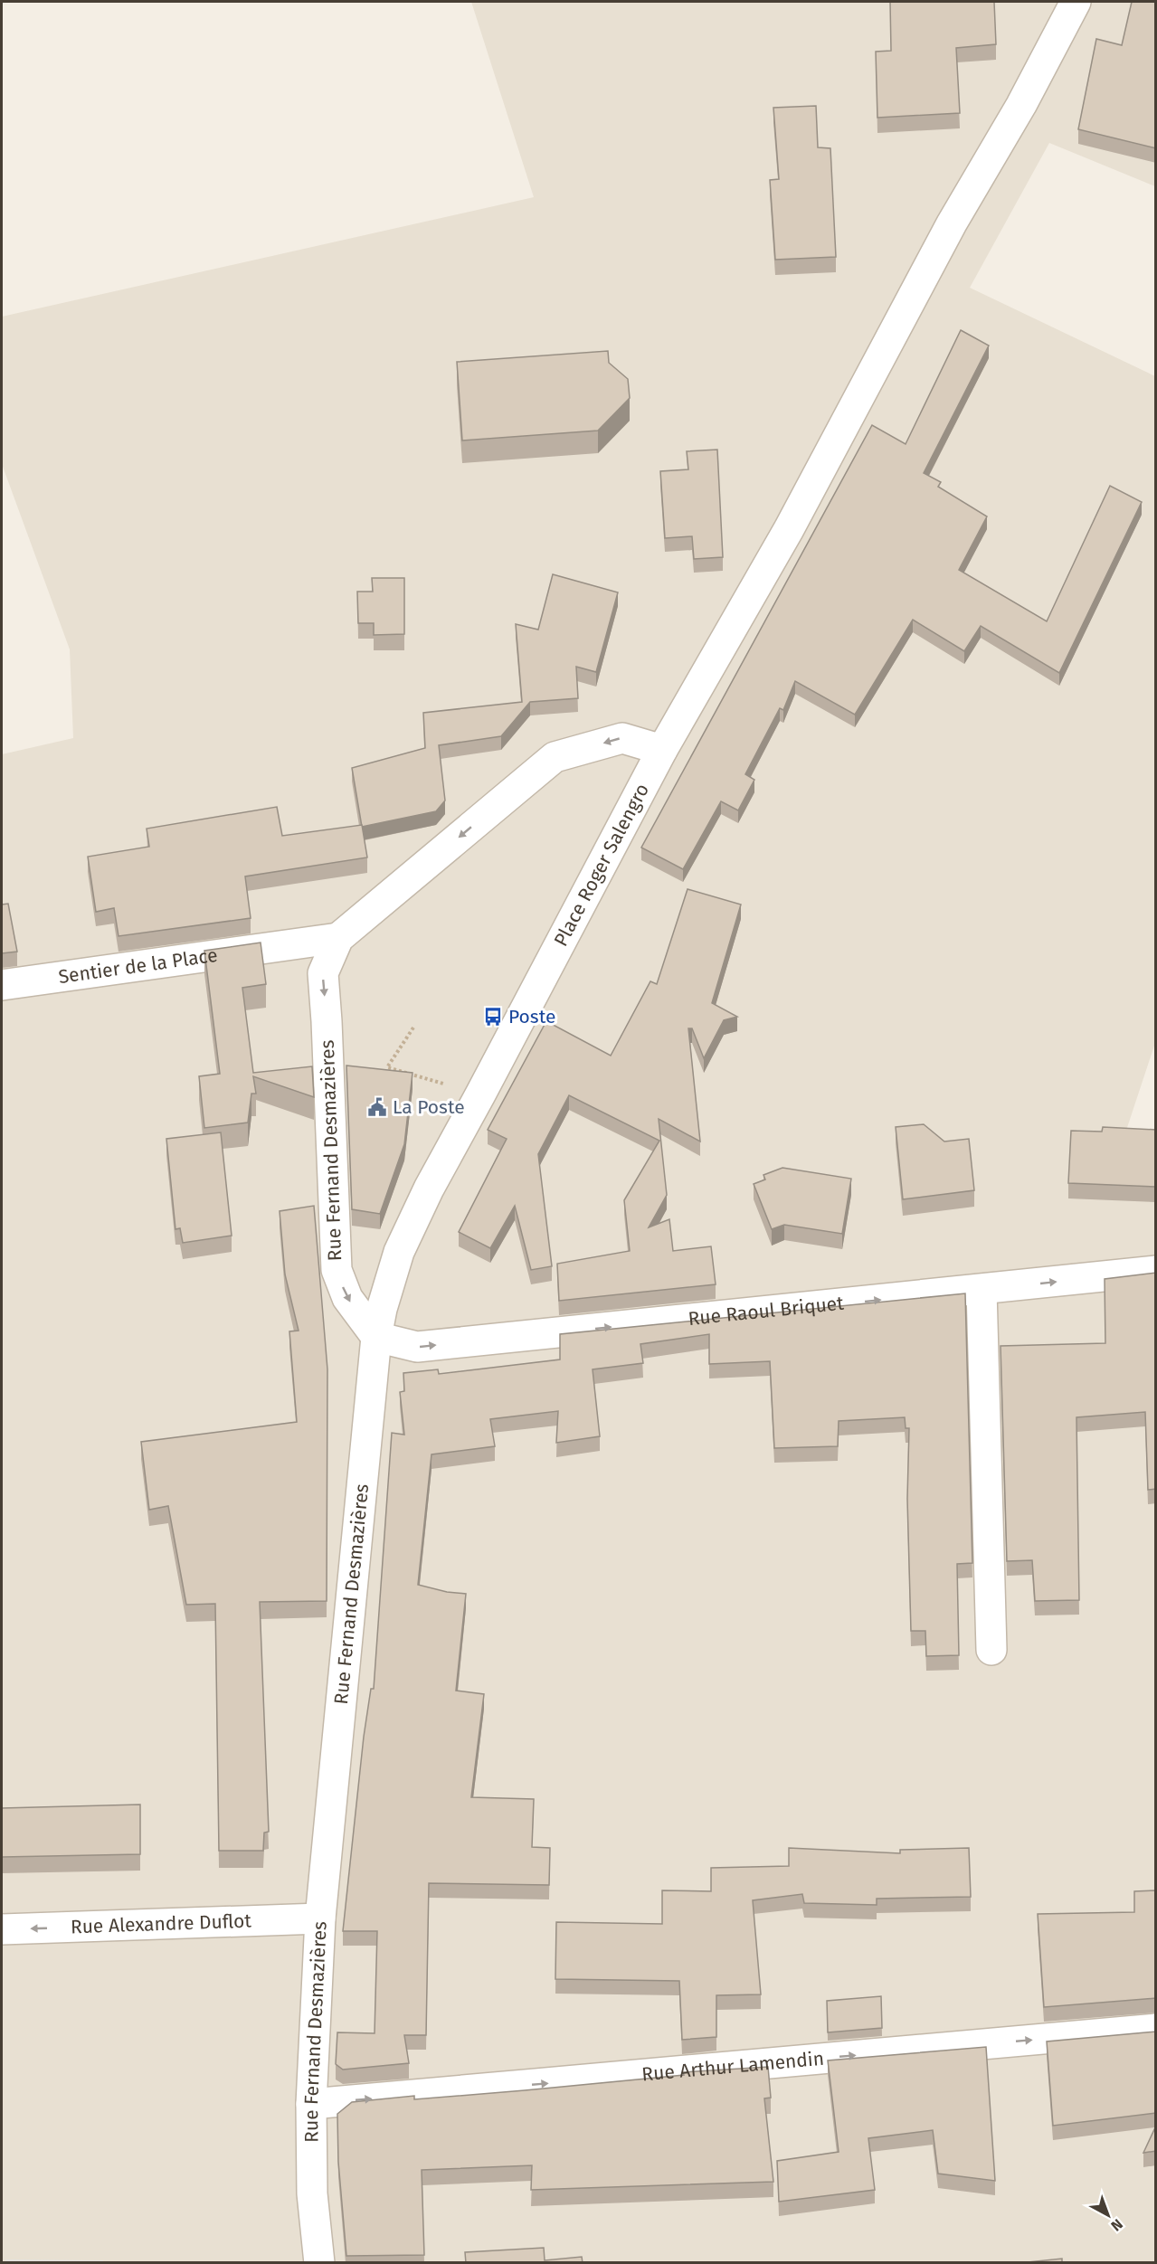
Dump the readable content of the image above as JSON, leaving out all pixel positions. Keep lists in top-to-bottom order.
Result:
{
  "streets": {
    "street": [
      "Place Roger Salengro",
      "Sentier de la Place",
      "Rue Fernand Desmazières",
      "Rue Raoul Briquet",
      "Rue Alexandre Duflot",
      "Rue Arthur Lamendin"
    ]
  },
  "crossings": [
    ["Place Roger Salengro", "Rue Fernand Desmazières"],
    ["Place Roger Salengro", "Rue Raoul Briquet"],
    ["Sentier de la Place", "Rue Fernand Desmazières"],
    ["Rue Fernand Desmazières", "Rue Raoul Briquet"],
    ["Rue Fernand Desmazières", "Rue Alexandre Duflot"],
    ["Rue Fernand Desmazières", "Rue Arthur Lamendin"]
  ],
  "one_way": ["Rue Raoul Briquet", "Rue Alexandre Duflot", "Rue Arthur Lamendin"],
  "places": {
    "bus stop": ["Poste"],
    "public building": ["La Poste"]
  },
  "north": "bottom right"
}
